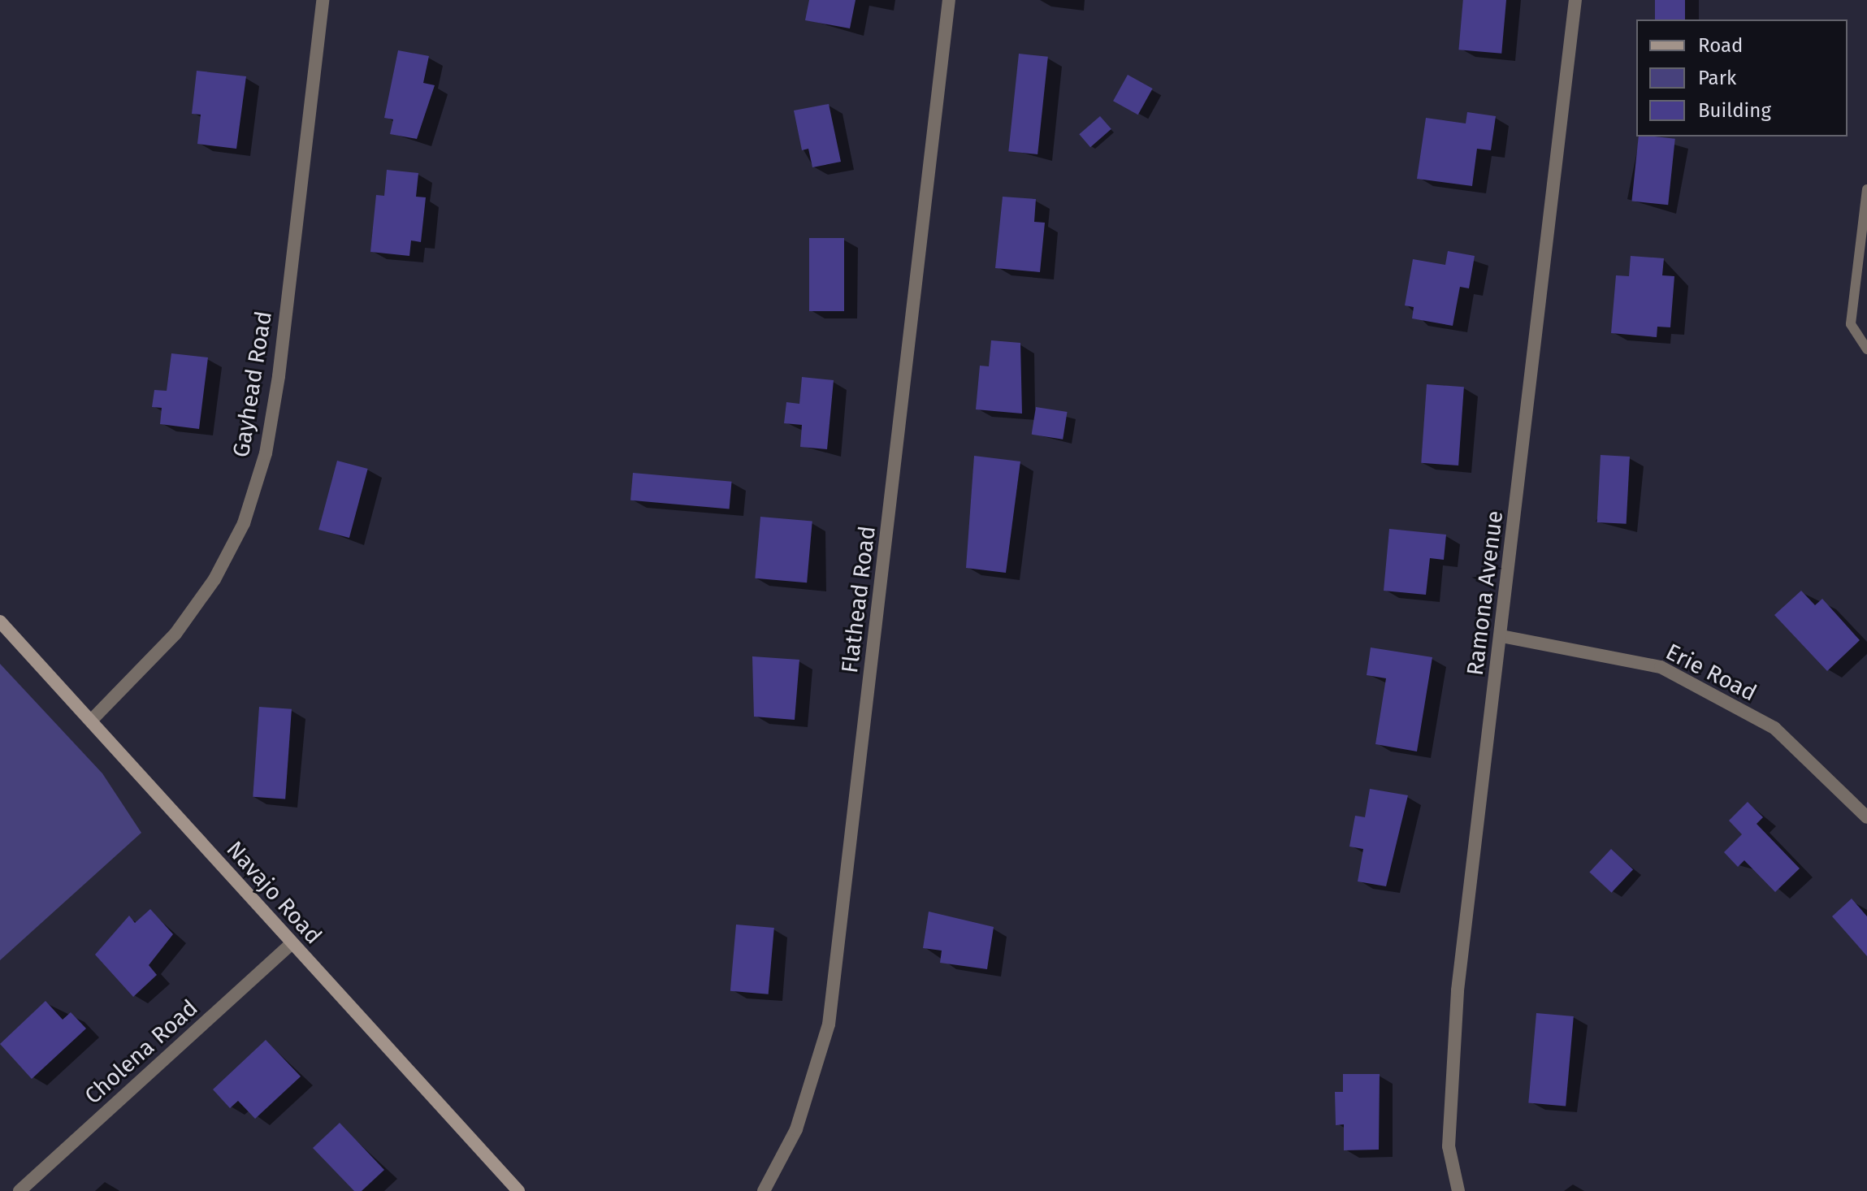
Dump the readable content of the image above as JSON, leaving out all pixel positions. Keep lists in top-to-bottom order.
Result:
{
  "streets": {
    "main road": ["Navajo Road"],
    "street": [
      "Gayhead Road",
      "Ramona Avenue",
      "Flathead Road",
      "Erie Road",
      "Cholena Road"
    ]
  },
  "crossings": [
    ["Gayhead Road", "Navajo Road"],
    ["Ramona Avenue", "Erie Road"],
    ["Navajo Road", "Cholena Road"]
  ],
  "legend": ["Road", "Park", "Building"]
}
